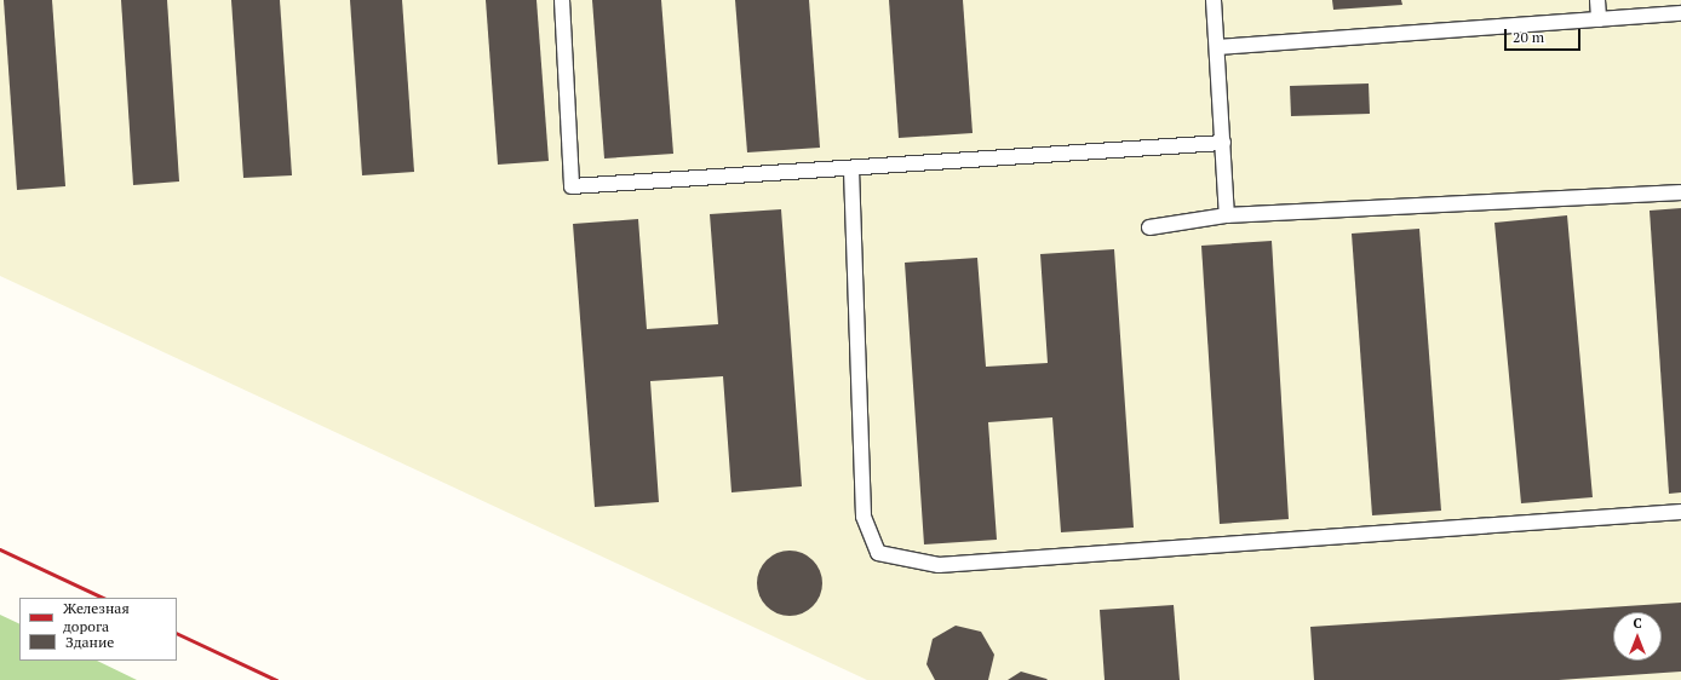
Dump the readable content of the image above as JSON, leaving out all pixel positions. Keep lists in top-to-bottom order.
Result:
{
  "legend": ["Железная дорога", "Здание"],
  "scale_bar": "20 m",
  "north": "top"
}
